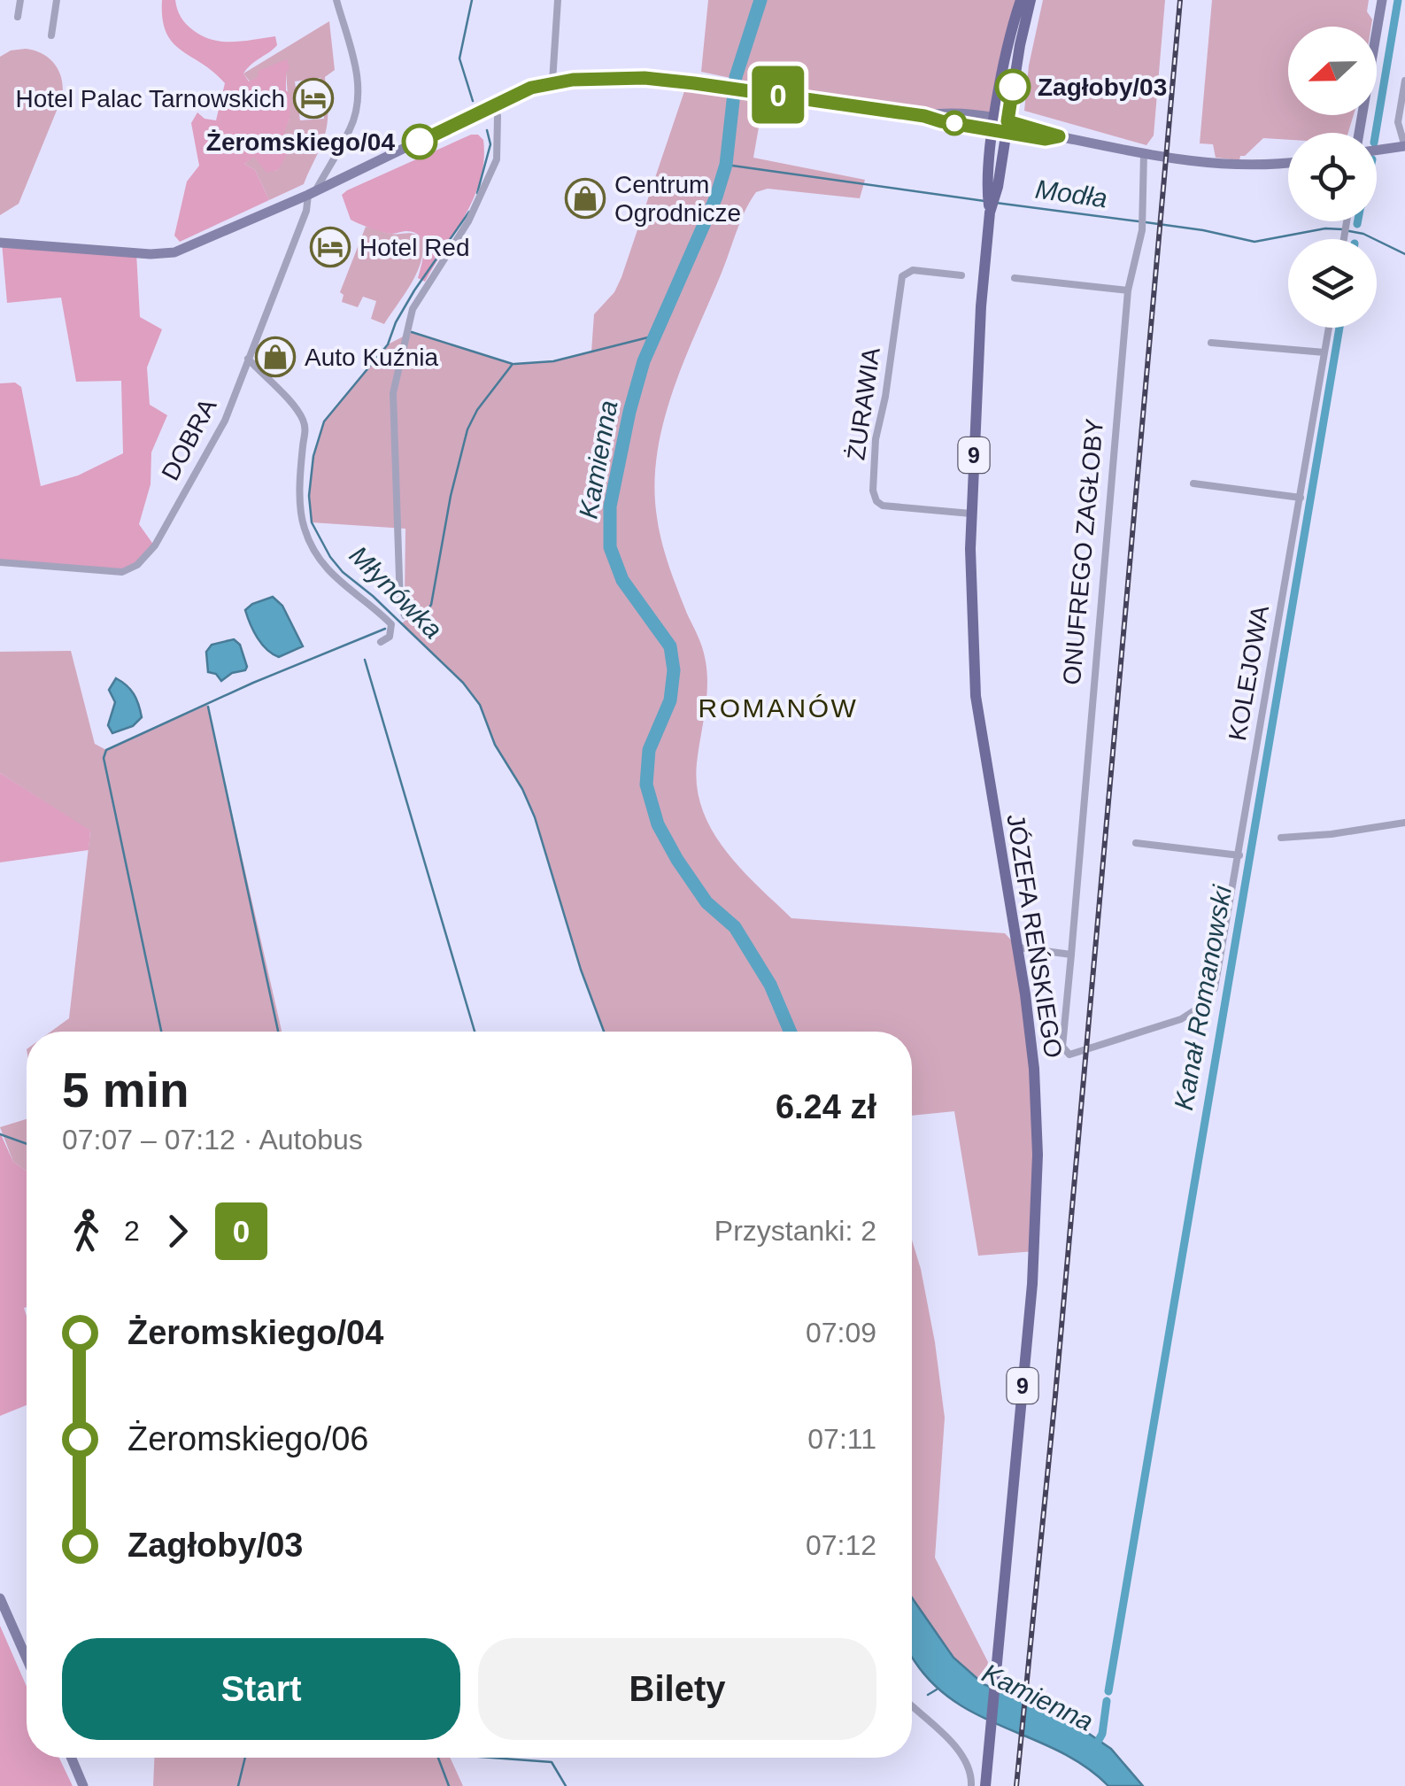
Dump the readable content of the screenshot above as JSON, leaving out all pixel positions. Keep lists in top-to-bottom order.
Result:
{
  "streets": {
    "main road": ["9", "JÓZEFA REŃSKIEGO"],
    "street": [
      "ŻURAWIA",
      "DOBRA",
      "ONUFREGO ZAGŁOBY",
      "KOLEJOWA"
    ]
  },
  "crossings": [
    ["ŻURAWIA", "JÓZEFA REŃSKIEGO"],
    ["9", "JÓZEFA REŃSKIEGO"],
    ["ONUFREGO ZAGŁOBY", "KOLEJOWA"]
  ],
  "districts": ["ROMANÓW"],
  "water": [
    "Modła",
    "Kamienna",
    "Młynówka",
    "Kanał Romanowski"
  ],
  "places": {
    "other": ["Zagłoby/03", "Żeromskiego/04"],
    "hotel": ["Hotel Palac Tarnowskich", "Hotel Red"],
    "shop": ["Centrum Ogrodnicze", "Auto Kuźnia"]
  },
  "lines": ["bus line 0"],
  "north": "left",
  "page": {
    "on_map": "0",
    "heading": ["5 min", "07:07 – 07:12 · Autobus", "6.24 zł"],
    "legs": ["2", "0", "Przystanki: 2"],
    "list": [
      {
        "name": "Żeromskiego/04",
        "value": "07:09"
      },
      {
        "name": "Żeromskiego/06",
        "value": "07:11"
      },
      {
        "name": "Zagłoby/03",
        "value": "07:12"
      }
    ],
    "buttons": ["Start", "Bilety"]
  }
}
